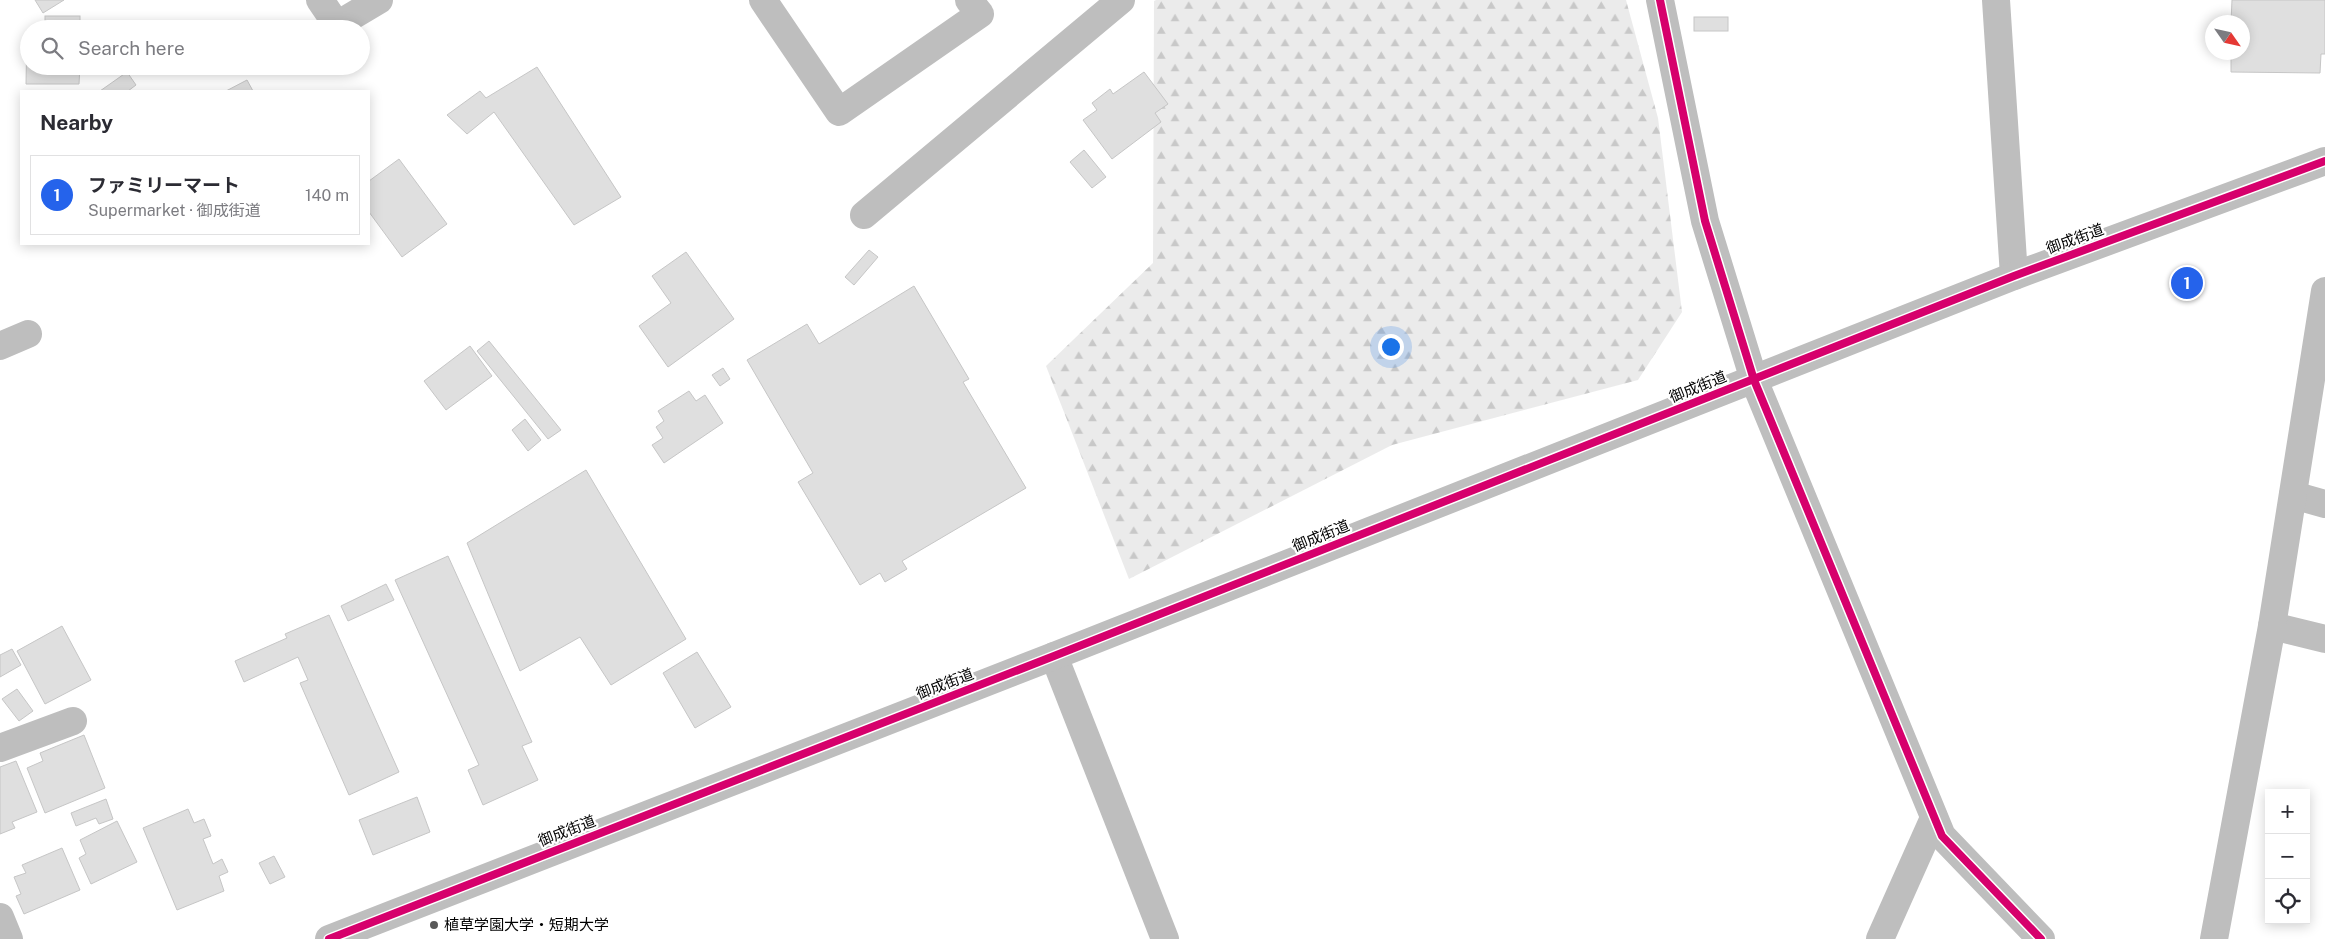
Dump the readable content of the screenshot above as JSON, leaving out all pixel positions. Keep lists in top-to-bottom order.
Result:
{
  "streets": {
    "street": ["御成街道"]
  },
  "places": ["植草学園大学・短期大学"],
  "north": "bottom right",
  "page": {
    "search": "Search here",
    "heading": "Nearby",
    "list": [
      {
        "mark": "1",
        "name": "ファミリーマート",
        "note": "Supermarket · 御成街道",
        "value": "140 m"
      }
    ],
    "pins": "1",
    "map_buttons": ["+", "−"]
  }
}
